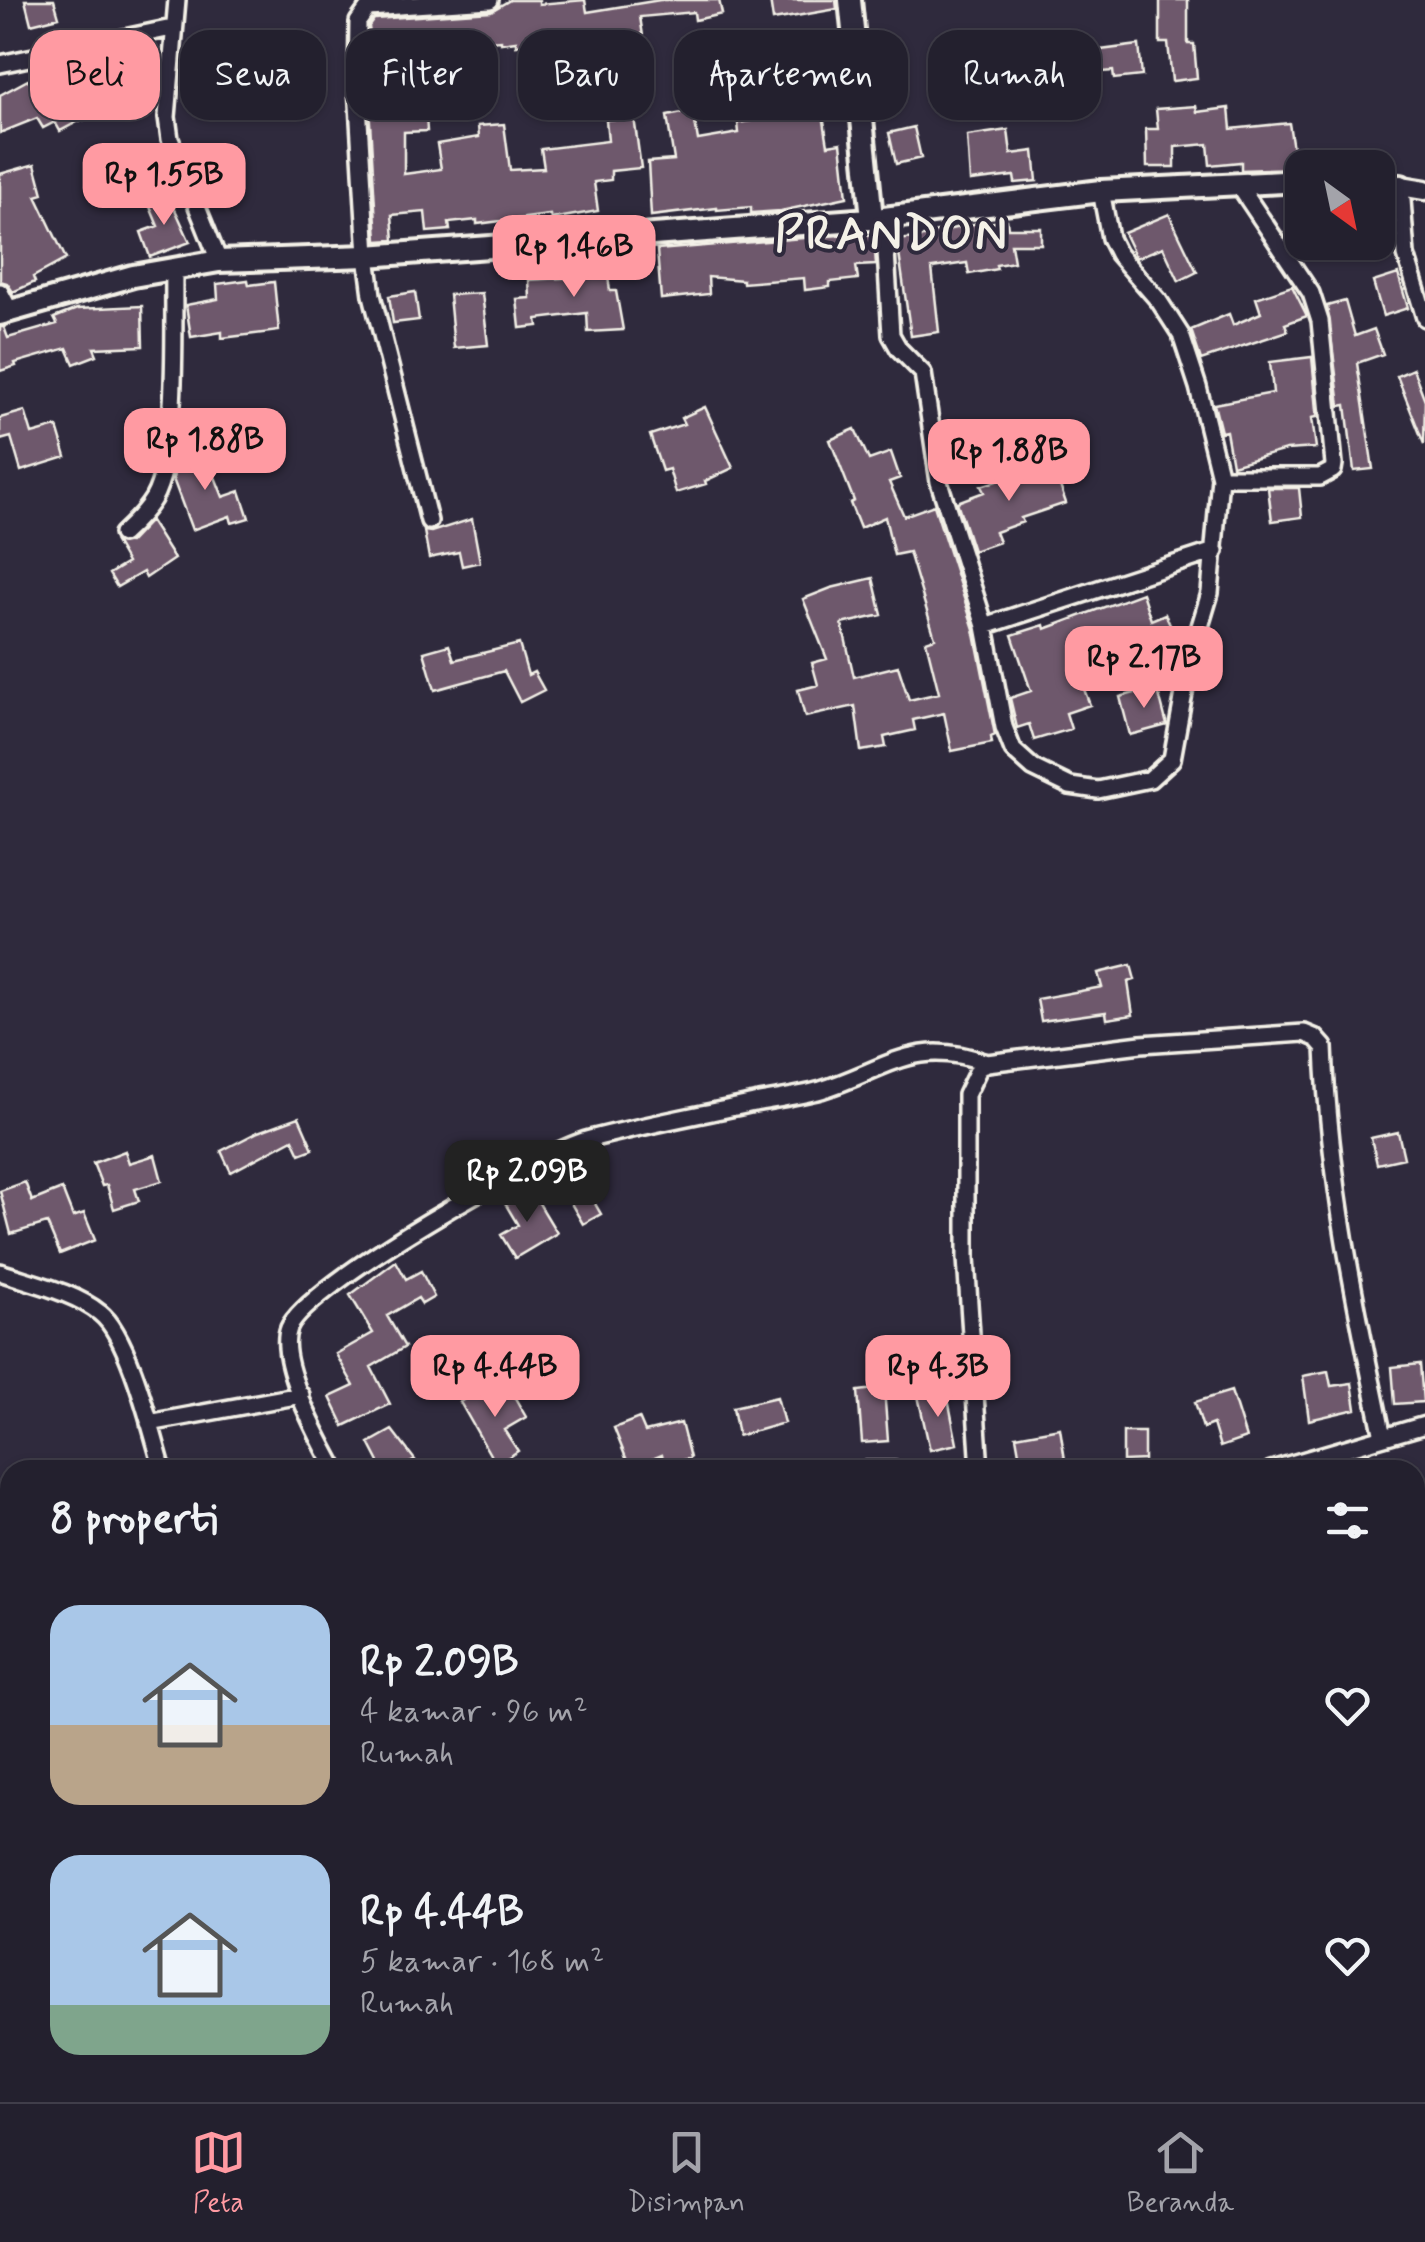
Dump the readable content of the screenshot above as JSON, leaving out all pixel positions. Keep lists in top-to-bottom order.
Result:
{
  "districts": ["PRANDON"],
  "north": "bottom right",
  "page": {
    "chip": [
      "Beli",
      "Sewa",
      "Filter",
      "Baru",
      "Apartemen",
      "Rumah"
    ],
    "price": [
      "Rp 1.55B",
      "Rp 1.46B",
      "Rp 1.88B",
      "Rp 1.88B",
      "Rp 2.17B",
      "Rp 2.09B",
      "Rp 4.44B",
      "Rp 4.3B"
    ],
    "heading": "8 properti",
    "list": [
      {
        "name": "Rp 2.09B",
        "note": "4 kamar · 96 m² · Rumah"
      },
      {
        "name": "Rp 4.44B",
        "note": "5 kamar · 168 m² · Rumah"
      }
    ],
    "tabs": ["Peta", "Disimpan", "Beranda"]
  }
}
